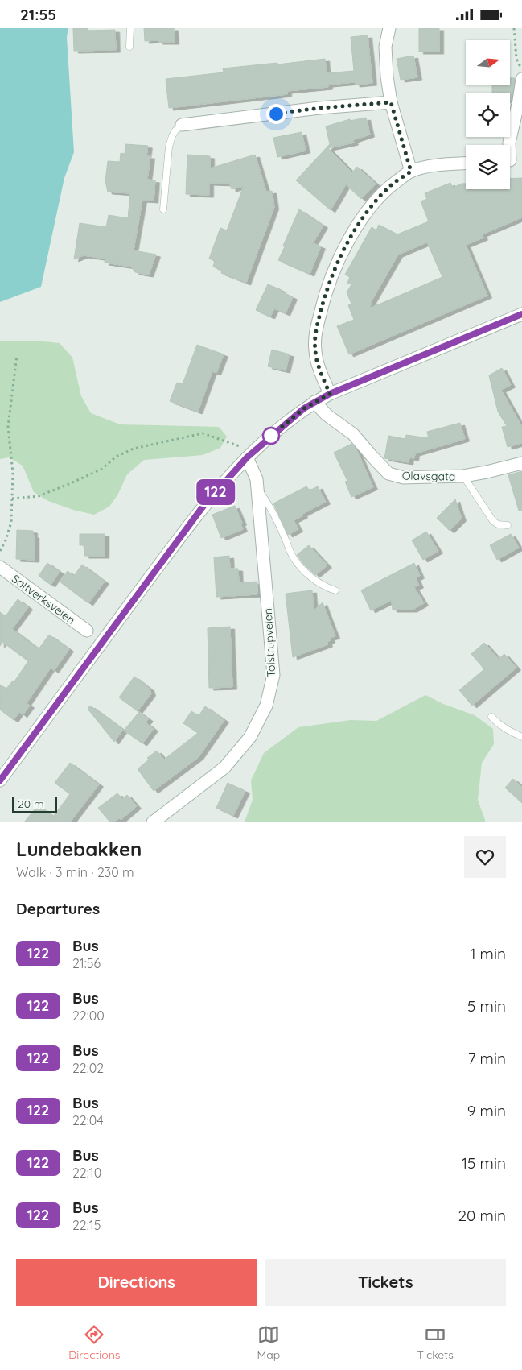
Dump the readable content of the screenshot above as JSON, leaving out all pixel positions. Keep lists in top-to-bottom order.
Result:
{
  "streets": {
    "street": ["Olavsgata", "Saltverksveien", "Tolstrupveien"]
  },
  "lines": ["bus line 122"],
  "scale_bar": "20 m",
  "north": "right",
  "page": {
    "status": "21:55",
    "on_map": "122",
    "scale": "20 m",
    "heading": [
      ["Lundebakken", "Walk · 3 min · 230 m"],
      "Departures"
    ],
    "list": [
      {
        "mark": "122",
        "name": "Bus",
        "note": "21:56",
        "value": "1 min"
      },
      {
        "mark": "122",
        "name": "Bus",
        "note": "22:00",
        "value": "5 min"
      },
      {
        "mark": "122",
        "name": "Bus",
        "note": "22:02",
        "value": "7 min"
      },
      {
        "mark": "122",
        "name": "Bus",
        "note": "22:04",
        "value": "9 min"
      },
      {
        "mark": "122",
        "name": "Bus",
        "note": "22:10",
        "value": "15 min"
      },
      {
        "mark": "122",
        "name": "Bus",
        "note": "22:15",
        "value": "20 min"
      }
    ],
    "buttons": ["Directions", "Tickets"],
    "tabs": ["Directions", "Map", "Tickets"]
  }
}
